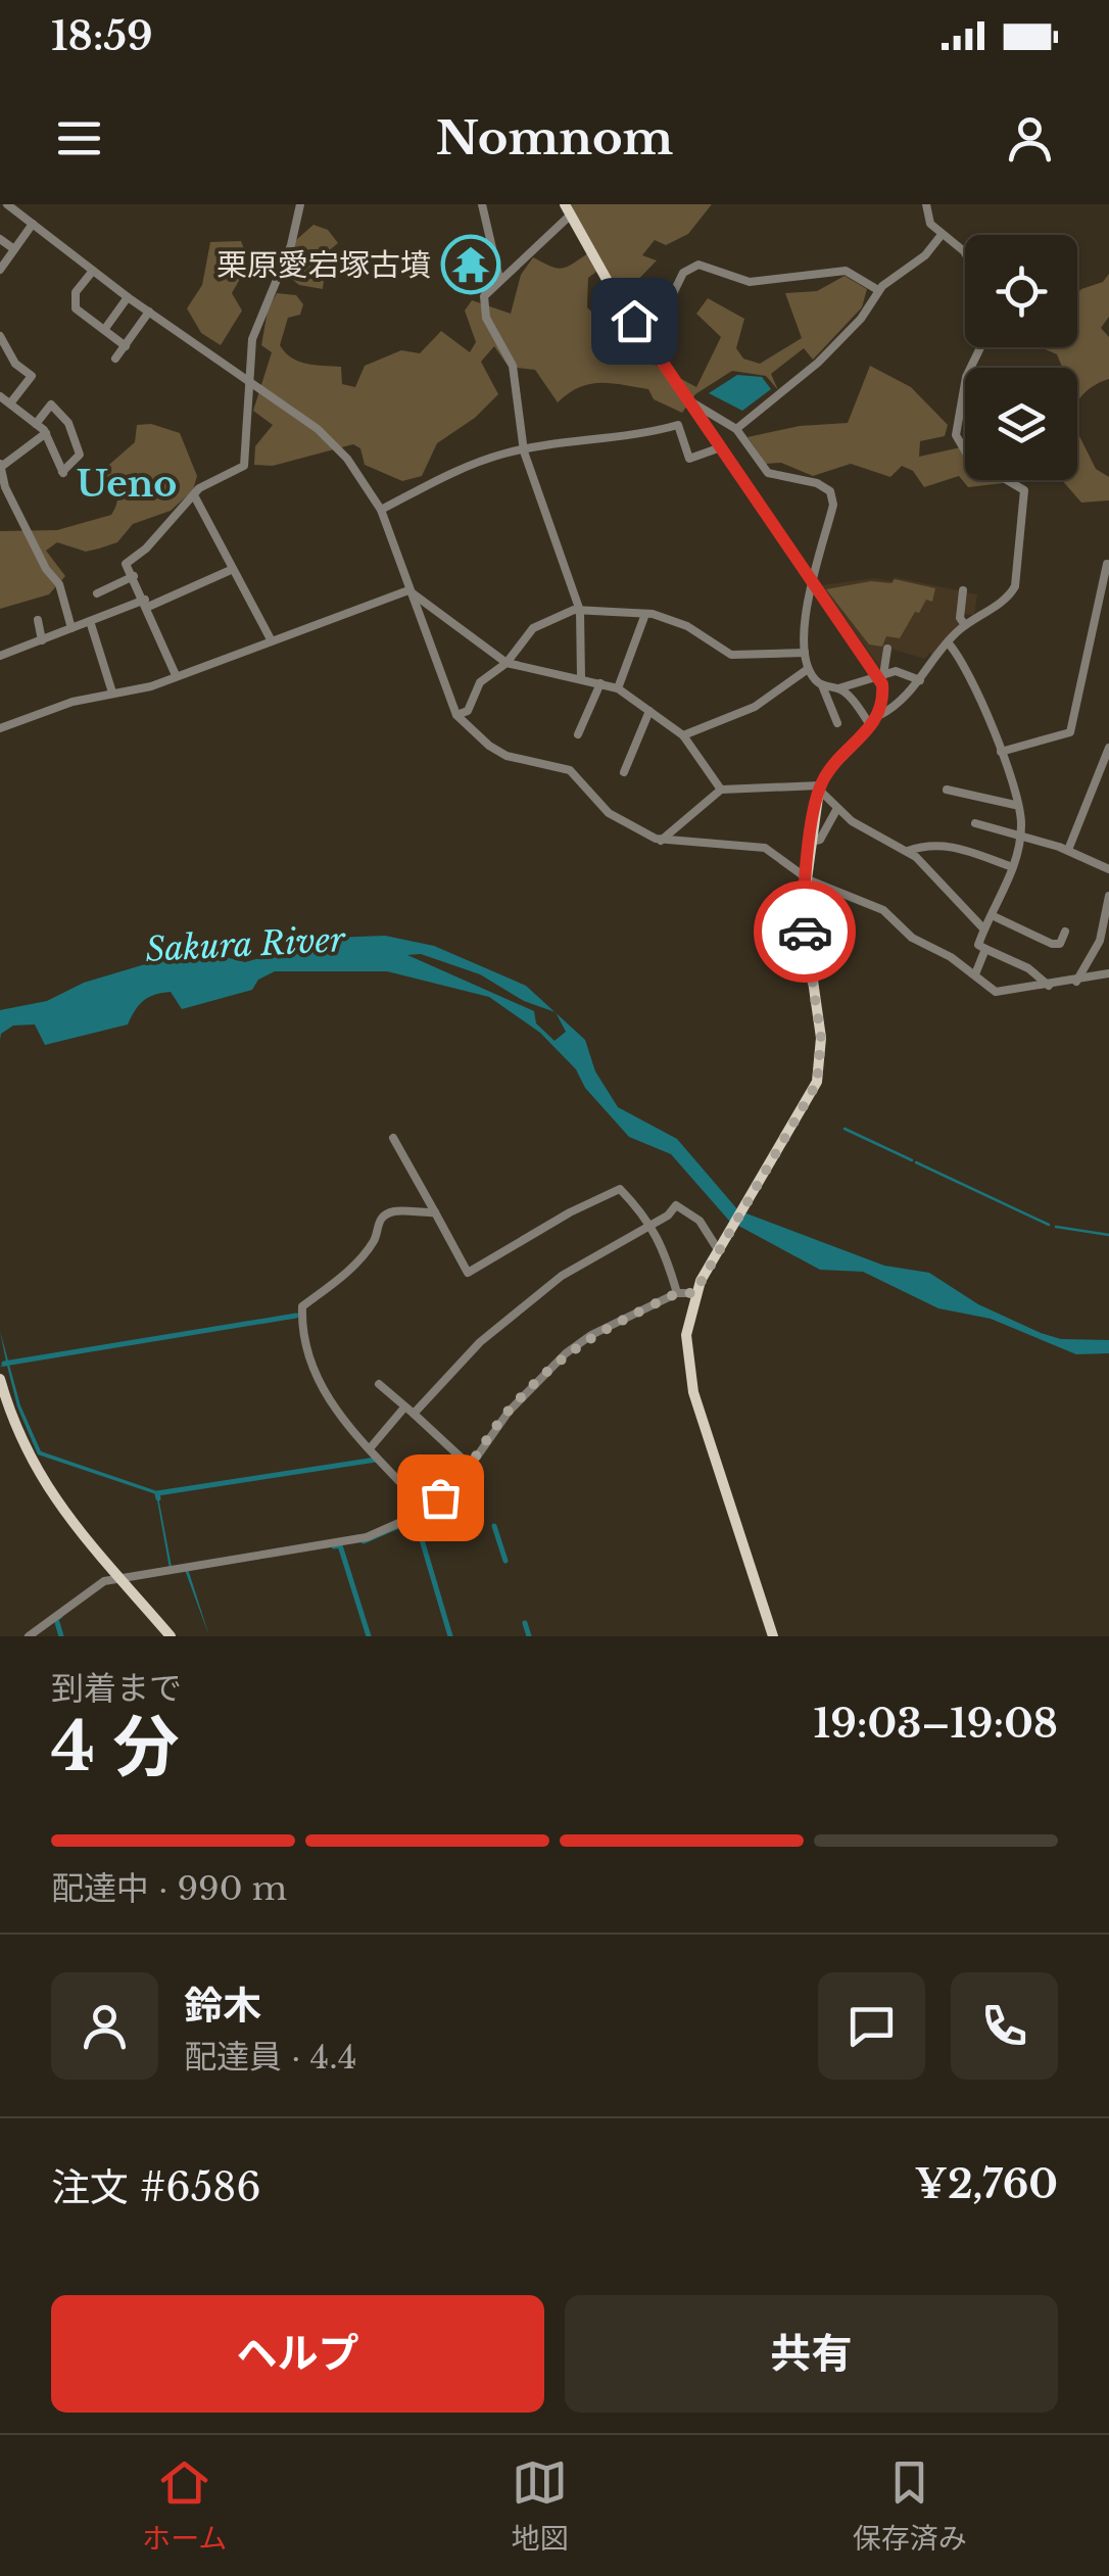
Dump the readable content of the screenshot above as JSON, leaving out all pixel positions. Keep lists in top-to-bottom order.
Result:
{
  "districts": ["Ueno"],
  "water": ["Sakura River"],
  "places": {
    "temple": ["栗原愛宕塚古墳"]
  },
  "page": {
    "status": "18:59",
    "header": "Nomnom",
    "heading": ["4 分", "到着まで", "19:03–19:08"],
    "panel": [
      "鈴木",
      "配達員 · 4.4",
      "注文 #6586",
      "¥2,760"
    ],
    "bar": "配達中 · 990 m",
    "buttons": ["ヘルプ", "共有"],
    "tabs": ["ホーム", "地図", "保存済み"]
  }
}
